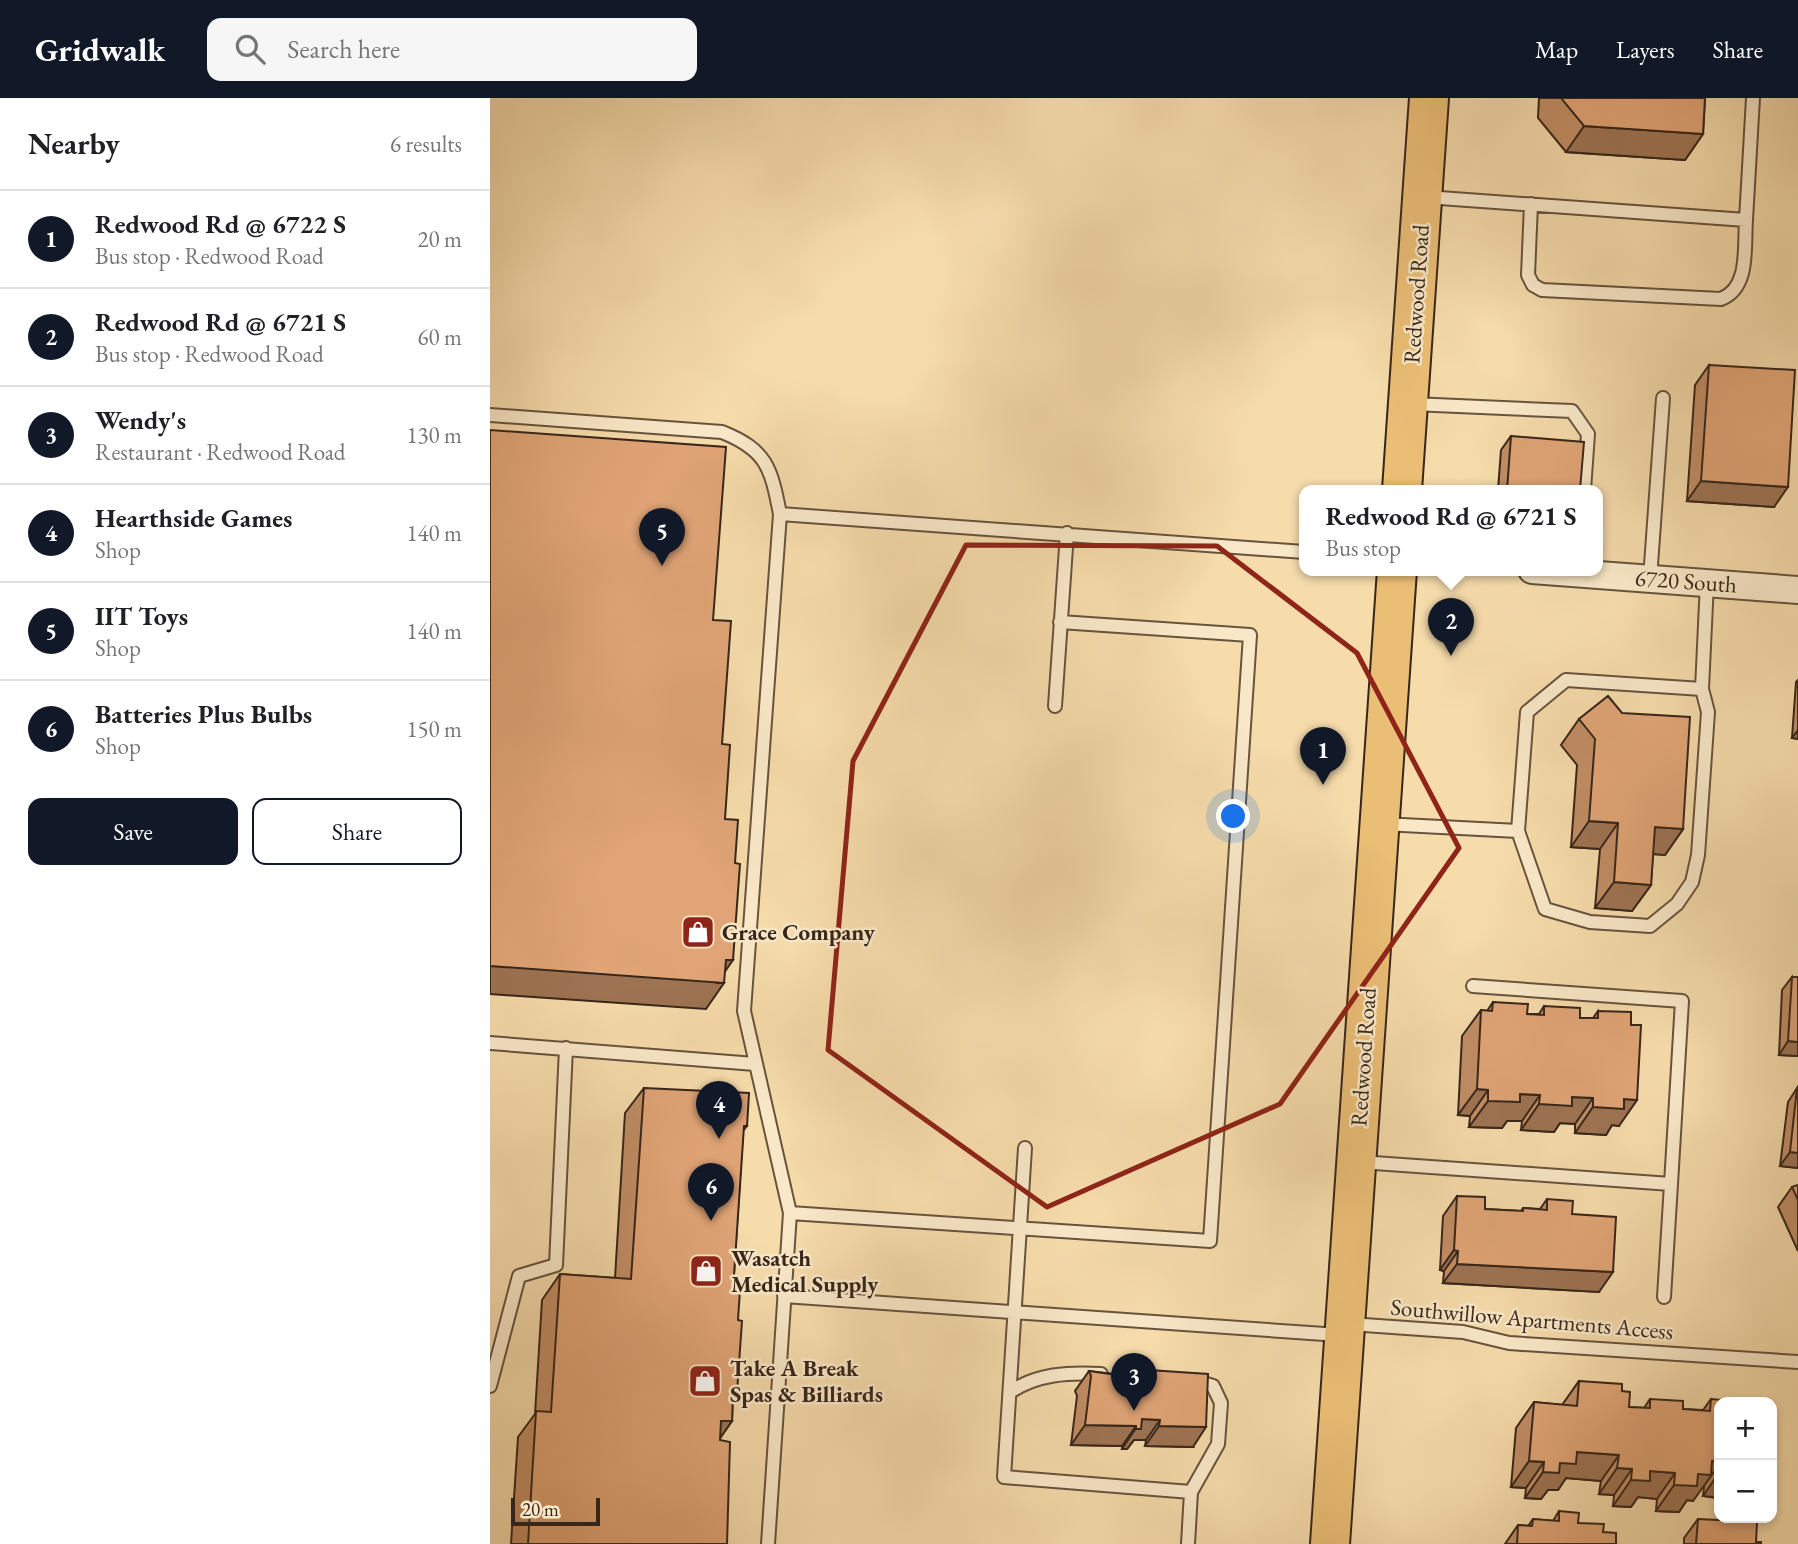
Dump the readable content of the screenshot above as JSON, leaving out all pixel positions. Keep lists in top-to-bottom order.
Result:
{
  "streets": {
    "main road": ["Redwood Road"],
    "street": ["6720 South"],
    "lane": ["Southwillow Apartments Access"]
  },
  "crossings": [
    ["Redwood Road", "Southwillow Apartments Access"]
  ],
  "places": {
    "shop": ["Grace Company", "Wasatch Medical Supply", "Take A Break Spas & Billiards"]
  },
  "scale_bar": "20 m",
  "page": {
    "header": "Gridwalk",
    "search": "Search here",
    "nav": ["Map", "Layers", "Share"],
    "heading": ["Nearby", "6 results"],
    "list": [
      {
        "mark": "1",
        "name": "Redwood Rd @ 6722 S",
        "note": "Bus stop · Redwood Road",
        "value": "20 m"
      },
      {
        "mark": "2",
        "name": "Redwood Rd @ 6721 S",
        "note": "Bus stop · Redwood Road",
        "value": "60 m"
      },
      {
        "mark": "3",
        "name": "Wendy's",
        "note": "Restaurant · Redwood Road",
        "value": "130 m"
      },
      {
        "mark": "4",
        "name": "Hearthside Games",
        "note": "Shop",
        "value": "140 m"
      },
      {
        "mark": "5",
        "name": "IIT Toys",
        "note": "Shop",
        "value": "140 m"
      },
      {
        "mark": "6",
        "name": "Batteries Plus Bulbs",
        "note": "Shop",
        "value": "150 m"
      }
    ],
    "popup": ["Redwood Rd @ 6721 S", "Bus stop"],
    "pins": [
      "5",
      "2",
      "1",
      "4",
      "6",
      "3"
    ],
    "buttons": ["Save", "Share"],
    "map_buttons": ["+", "−"],
    "scale": "20 m"
  }
}
